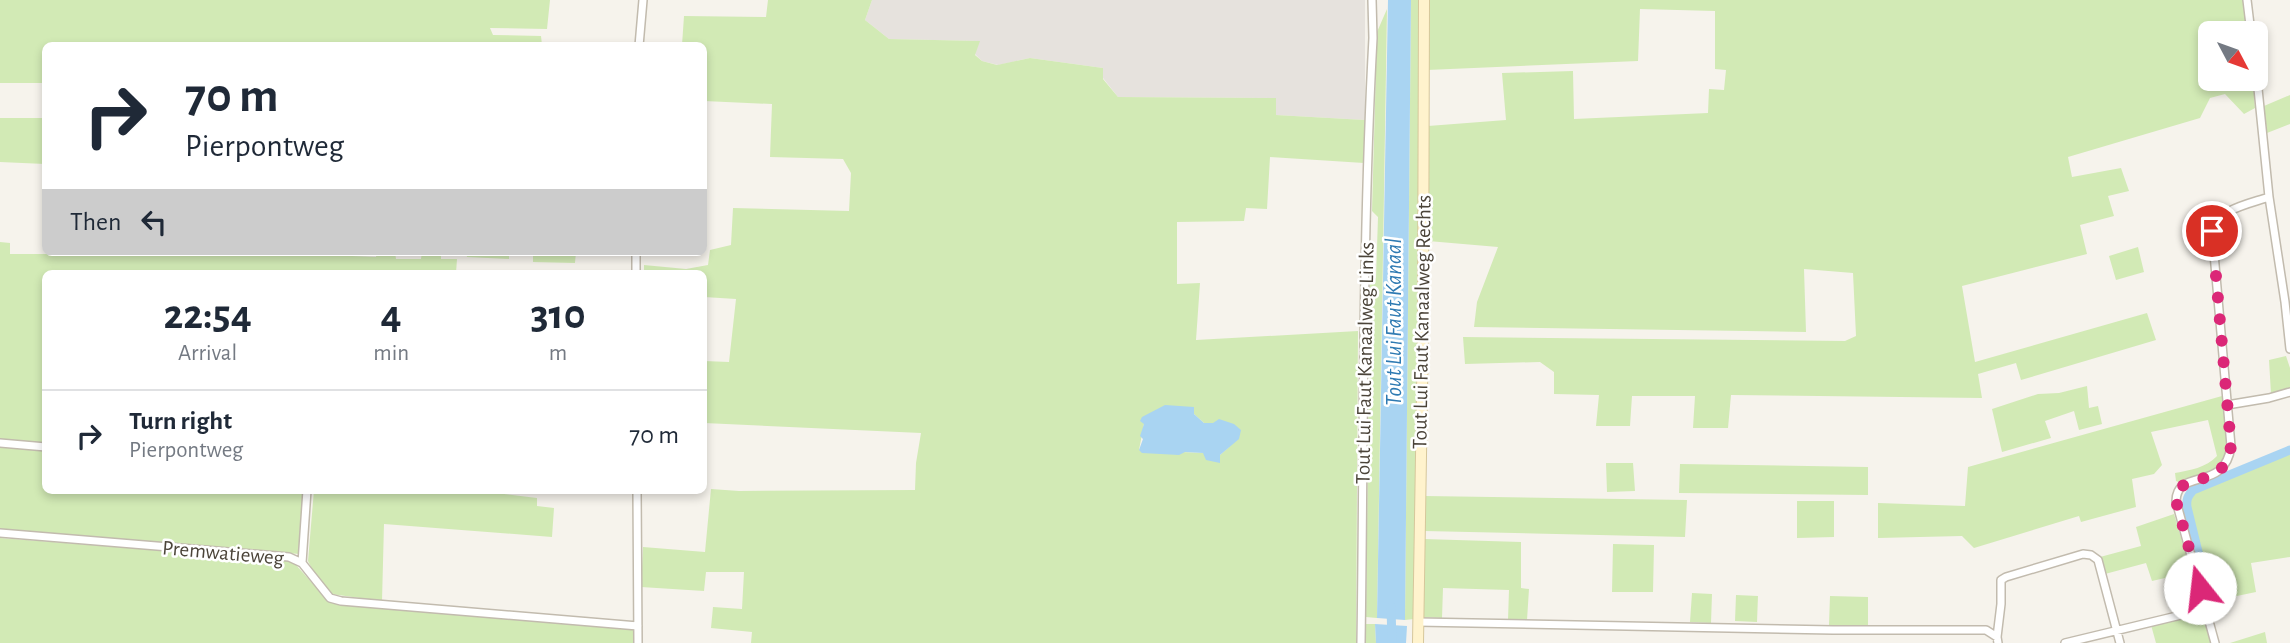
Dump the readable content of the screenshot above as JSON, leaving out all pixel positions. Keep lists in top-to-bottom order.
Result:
{
  "streets": {
    "street": ["Tout Lui Faut Kanaalweg Rechts", "Tout Lui Faut Kanaalweg Links", "Premwatieweg"]
  },
  "water": ["Tout Lui Faut Kanaal"],
  "north": "bottom right",
  "page": {
    "turn": ["70 m", "Pierpontweg"],
    "then": "Then",
    "eta": [
      "22:54",
      "Arrival",
      "4",
      "min",
      "310",
      "m"
    ],
    "list": [
      {
        "name": "Turn right",
        "note": "Pierpontweg",
        "value": "70 m"
      }
    ]
  }
}
